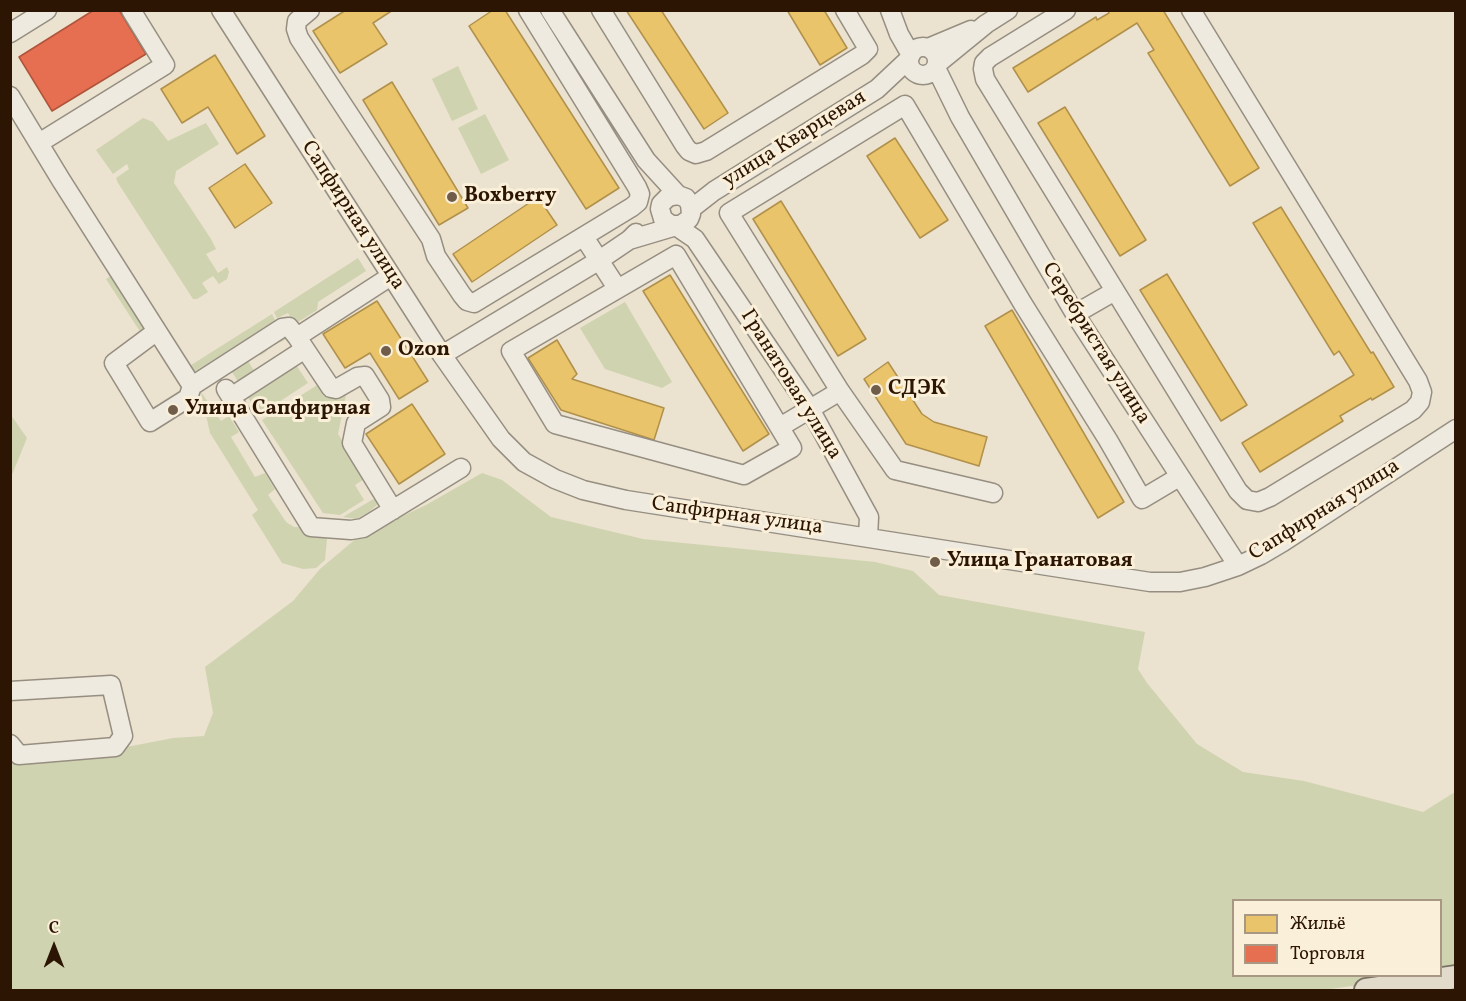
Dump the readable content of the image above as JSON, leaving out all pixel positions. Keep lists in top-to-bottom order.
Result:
{
  "streets": {
    "street": [
      "улица Кварцевая",
      "Сапфирная улица",
      "Серебристая улица",
      "Гранатовая улица"
    ]
  },
  "crossings": [
    ["улица Кварцевая", "Серебристая улица"],
    ["улица Кварцевая", "Гранатовая улица"],
    ["Сапфирная улица", "Серебристая улица"],
    ["Сапфирная улица", "Гранатовая улица"]
  ],
  "places": [
    "Boxberry",
    "Ozon",
    "СДЭК",
    "Улица Сапфирная",
    "Улица Гранатовая"
  ],
  "legend": ["Жильё", "Торговля"],
  "north": "top"
}
